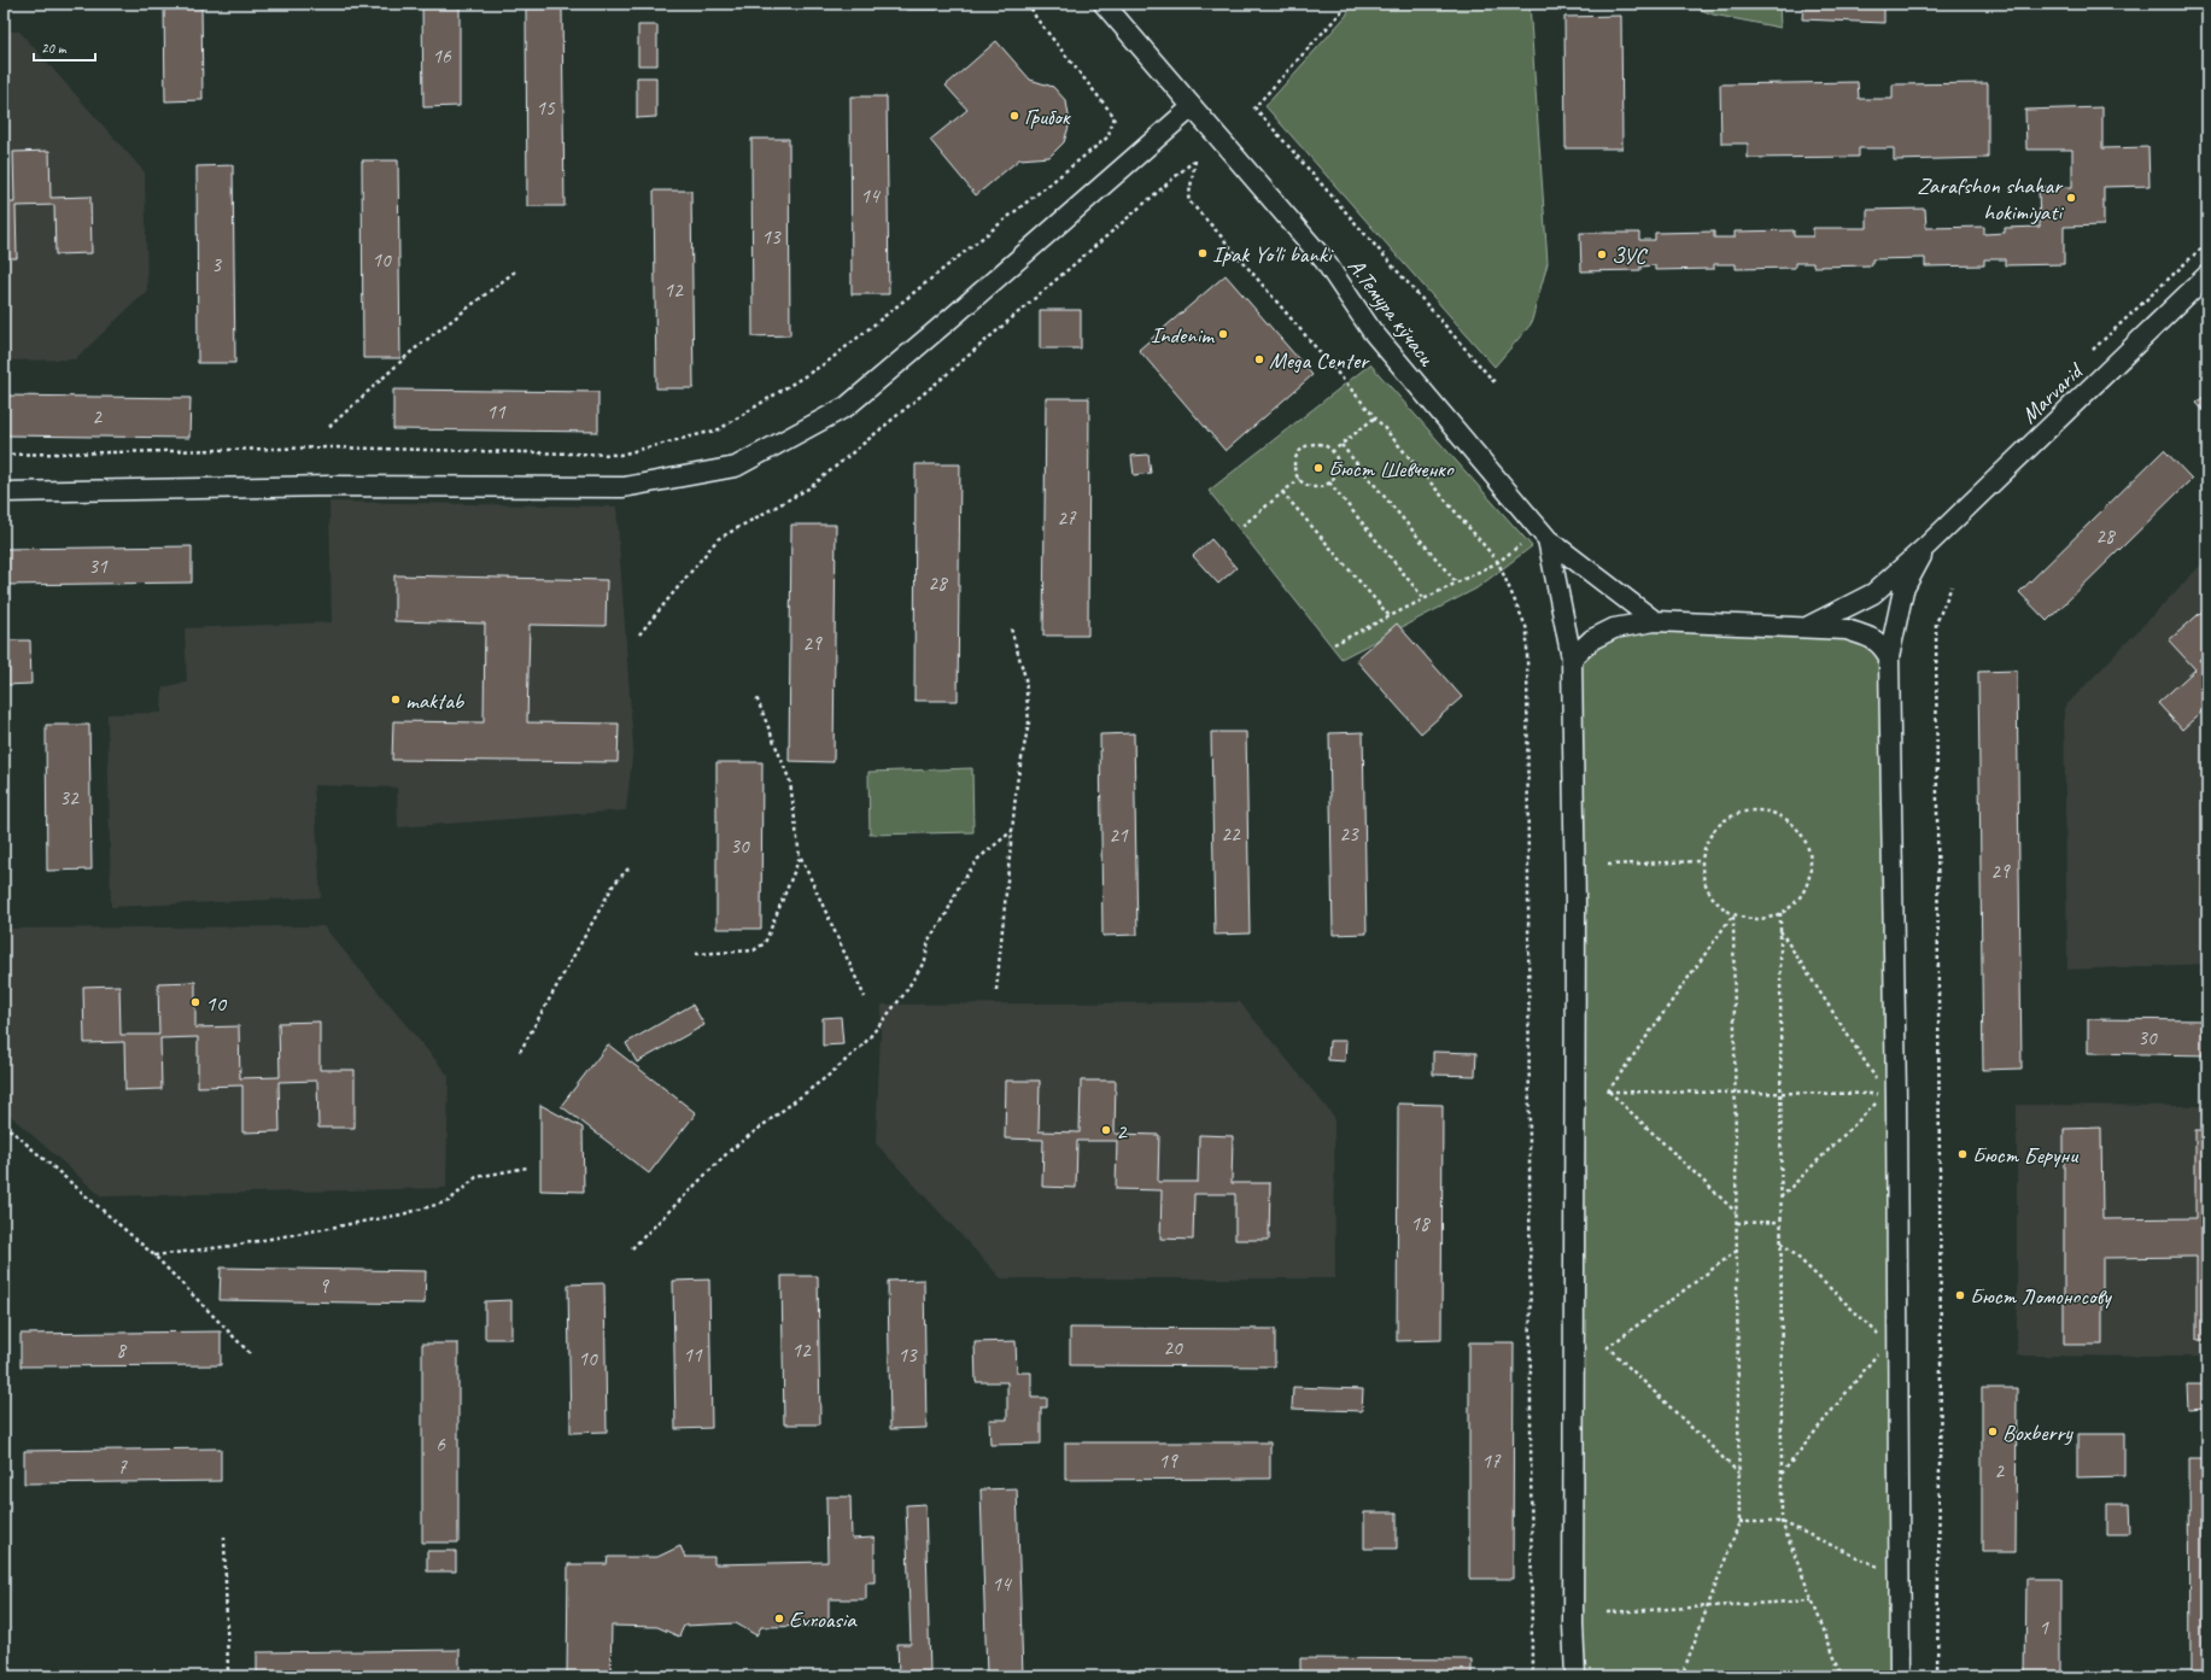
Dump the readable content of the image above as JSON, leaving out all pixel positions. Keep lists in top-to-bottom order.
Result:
{
  "streets": {
    "street": ["А.Темура кўчаси", "Marvarid"]
  },
  "places": [
    "Грибок",
    "Zarafshon shahar hokimiyati",
    "Ipak Yo'li banki",
    "ЗУС",
    "Indenim",
    "Mega Center",
    "Бюст Шевченко",
    "maktab",
    "10",
    "2",
    "Бюст Беруни",
    "Бюст Ломоносову",
    "Boxberry",
    "Evroasia"
  ],
  "house_numbers": [
    "16",
    "15",
    "14",
    "13",
    "10",
    "3",
    "12",
    "11",
    "2",
    "27",
    "28",
    "31",
    "28",
    "29",
    "32",
    "22",
    "23",
    "21",
    "30",
    "29",
    "30",
    "18",
    "9",
    "20",
    "8",
    "12",
    "11",
    "13",
    "10",
    "6",
    "19",
    "17",
    "7",
    "2",
    "14",
    "1"
  ],
  "scale_bar": "20 m"
}
